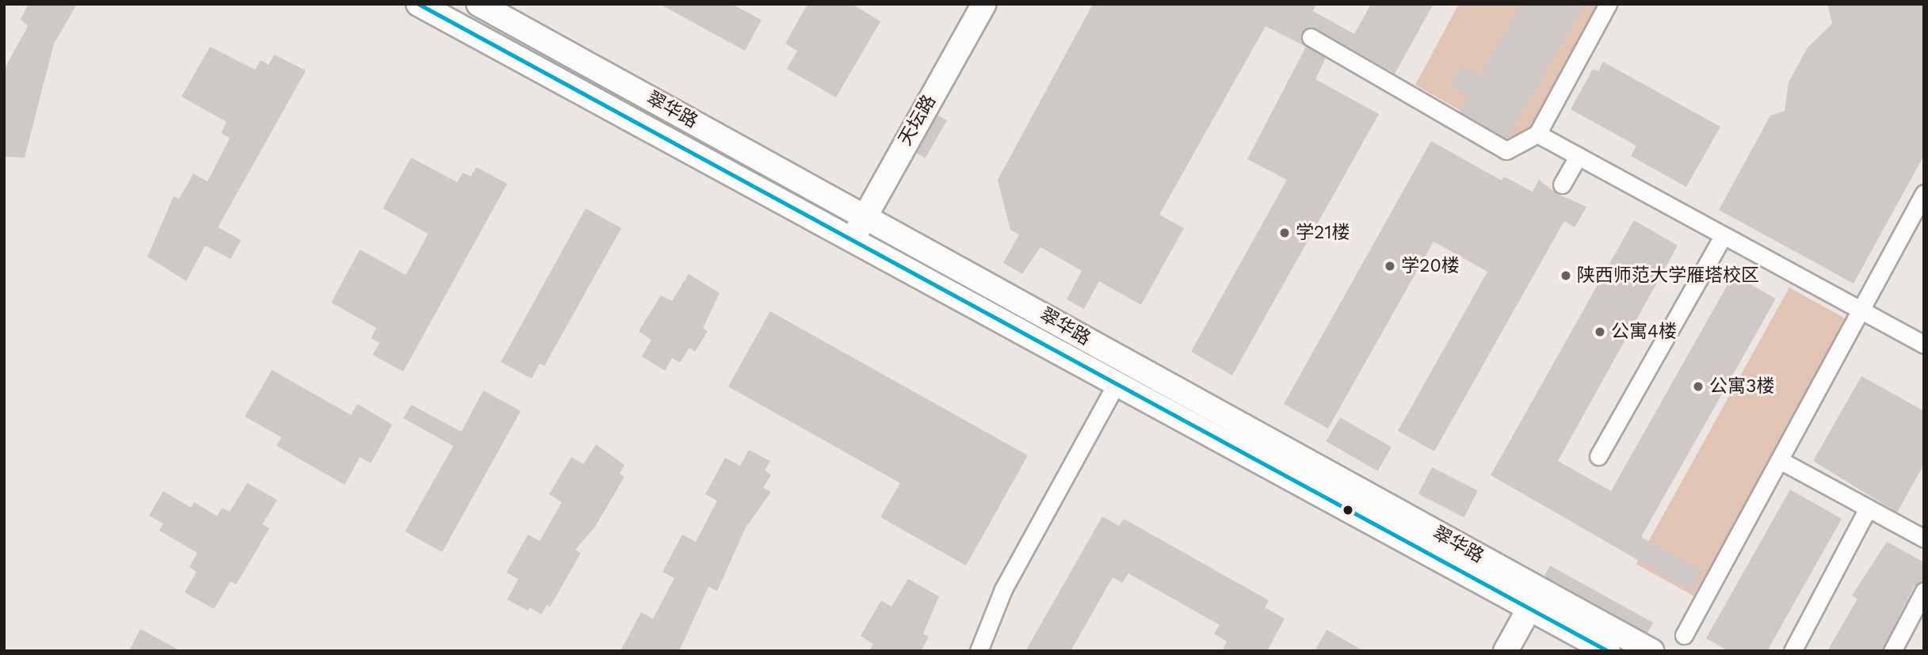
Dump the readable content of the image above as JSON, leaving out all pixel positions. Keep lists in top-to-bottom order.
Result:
{
  "streets": {
    "main road": ["翠华路", "天坛路"]
  },
  "crossings": [
    ["翠华路", "天坛路"]
  ],
  "places": [
    "学21楼",
    "学20楼",
    "陕西师范大学雁塔校区",
    "公寓4楼",
    "公寓3楼"
  ]
}
